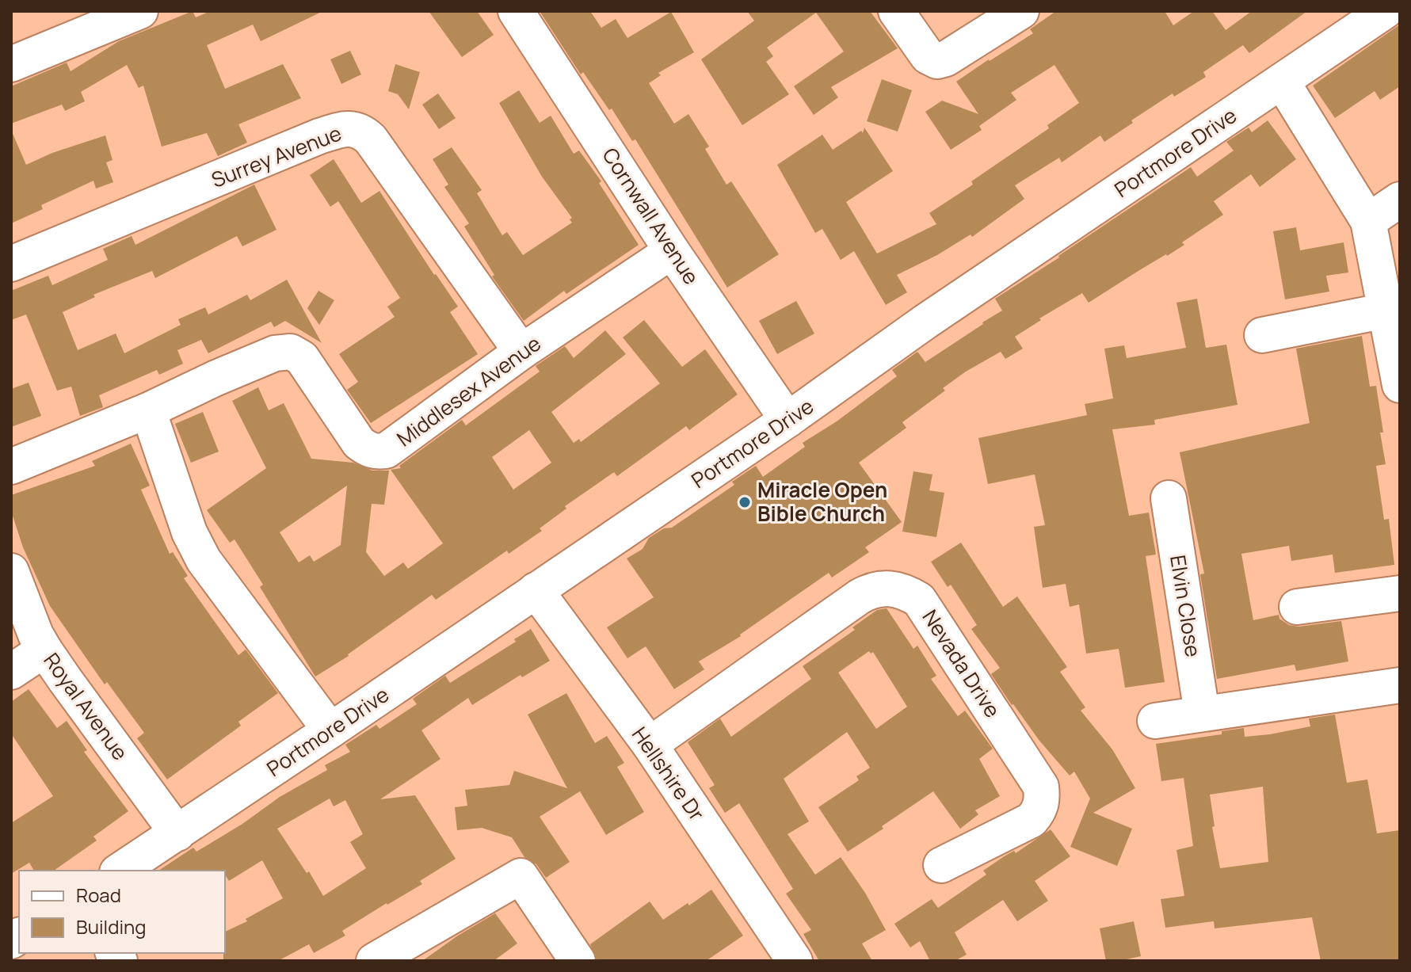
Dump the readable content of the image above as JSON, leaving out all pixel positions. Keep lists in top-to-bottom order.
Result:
{
  "streets": {
    "street": [
      "Portmore Drive",
      "Surrey Avenue",
      "Cornwall Avenue",
      "Middlesex Avenue",
      "Elvin Close",
      "Nevada Drive",
      "Royal Avenue",
      "Hellshire Dr"
    ]
  },
  "crossings": [
    ["Portmore Drive", "Cornwall Avenue"],
    ["Portmore Drive", "Royal Avenue"],
    ["Portmore Drive", "Hellshire Dr"],
    ["Surrey Avenue", "Middlesex Avenue"],
    ["Cornwall Avenue", "Middlesex Avenue"],
    ["Nevada Drive", "Hellshire Dr"]
  ],
  "places": ["Miracle Open Bible Church"],
  "legend": ["Road", "Building"]
}
